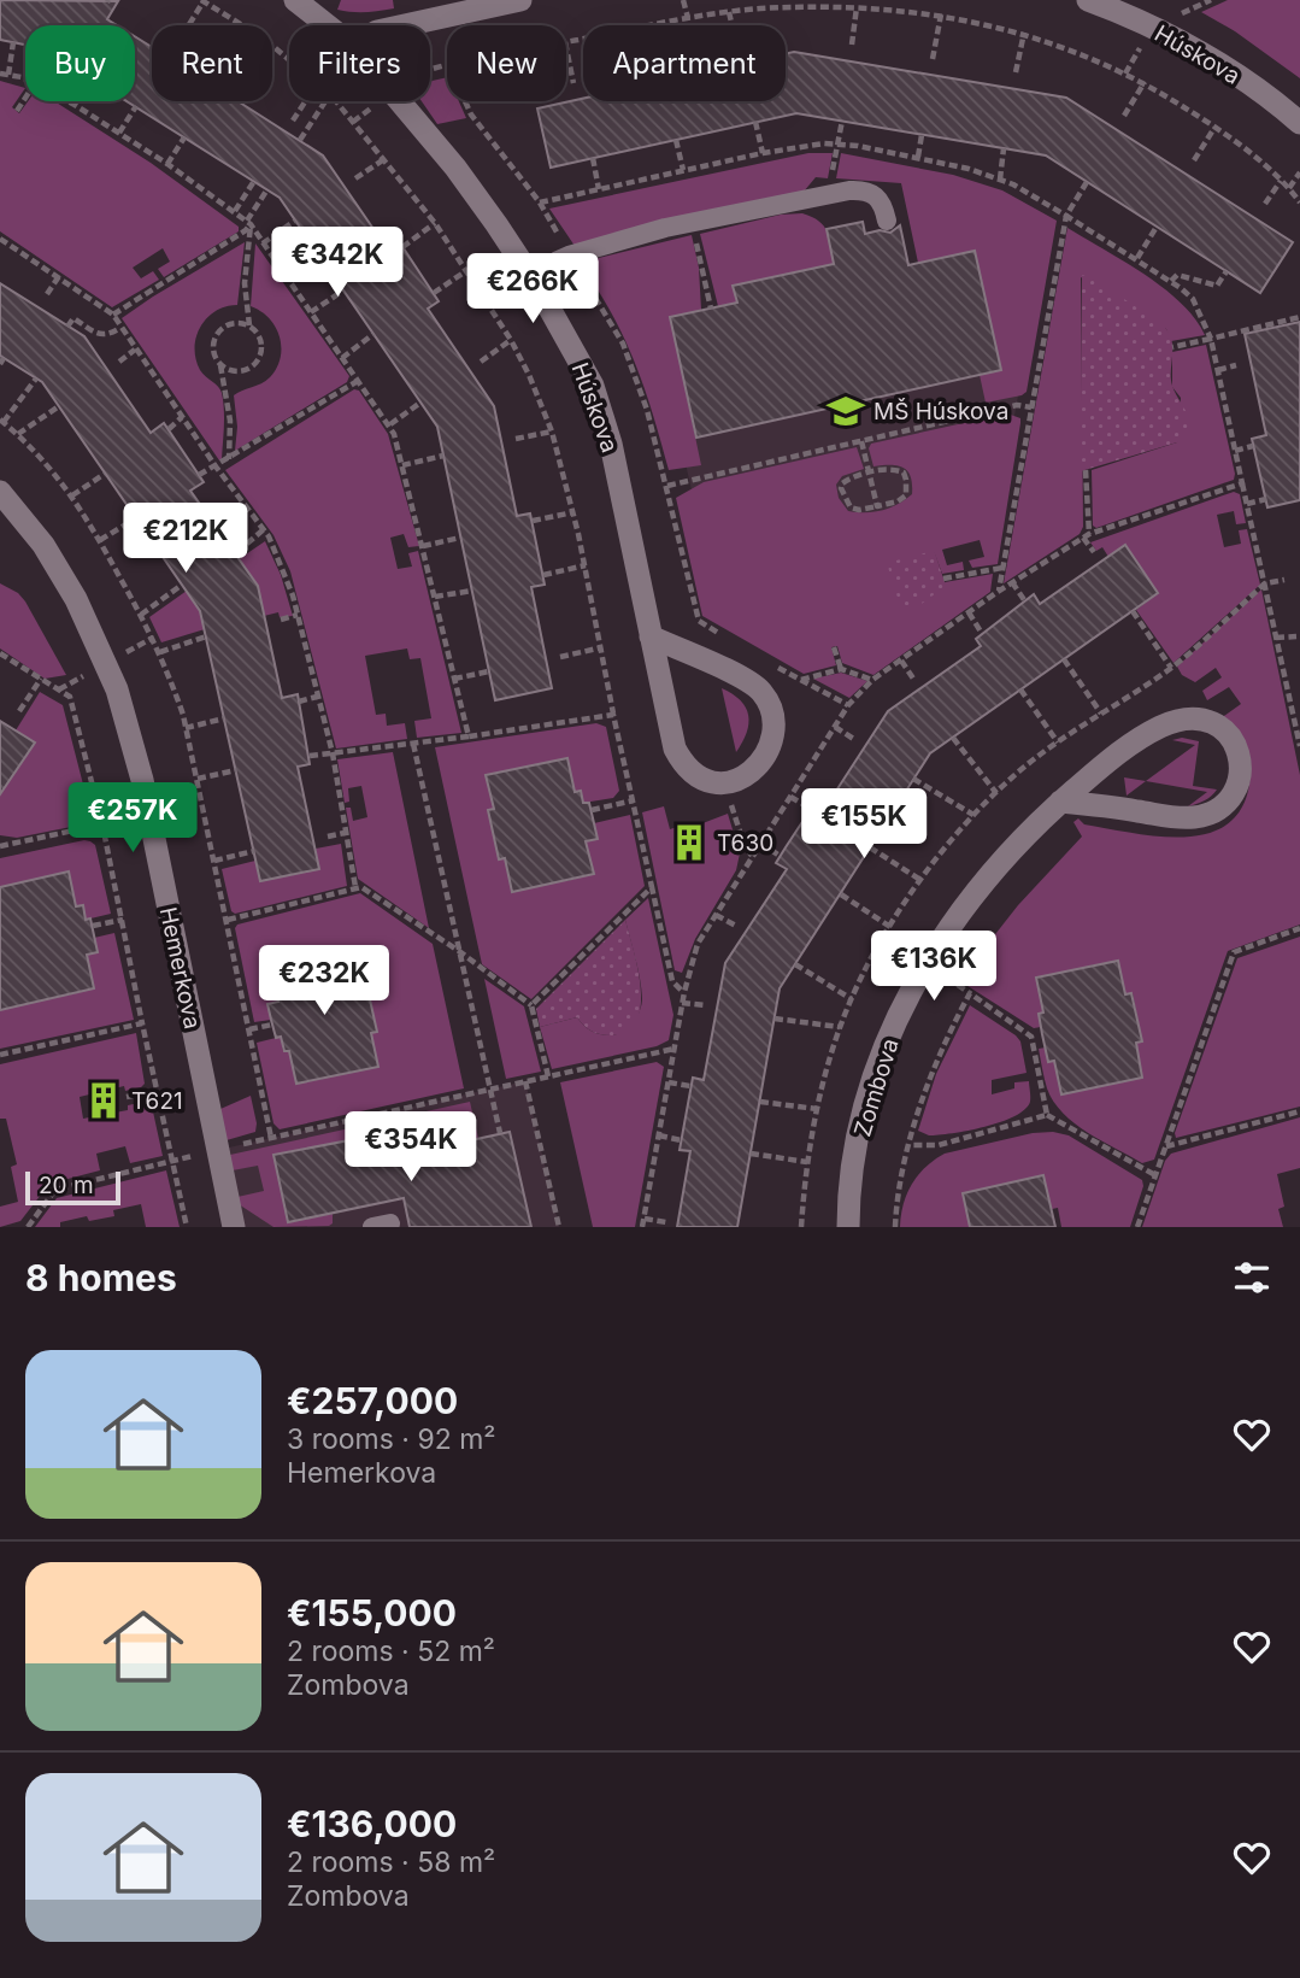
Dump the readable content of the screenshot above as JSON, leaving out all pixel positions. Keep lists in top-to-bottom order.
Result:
{
  "streets": {
    "street": ["Húskova", "Hemerkova", "Zombova"]
  },
  "places": {
    "school or university": ["MŠ Húskova"],
    "building": ["T630", "T621"]
  },
  "scale_bar": "20 m",
  "page": {
    "chip": [
      "Buy",
      "Rent",
      "Filters",
      "New",
      "Apartment"
    ],
    "price": [
      "€342K",
      "€266K",
      "€212K",
      "€257K",
      "€155K",
      "€136K",
      "€232K",
      "€354K"
    ],
    "scale": "20 m",
    "heading": "8 homes",
    "list": [
      {
        "name": "€257,000",
        "note": "3 rooms · 92 m² · Hemerkova"
      },
      {
        "name": "€155,000",
        "note": "2 rooms · 52 m² · Zombova"
      },
      {
        "name": "€136,000",
        "note": "2 rooms · 58 m² · Zombova"
      }
    ]
  }
}
